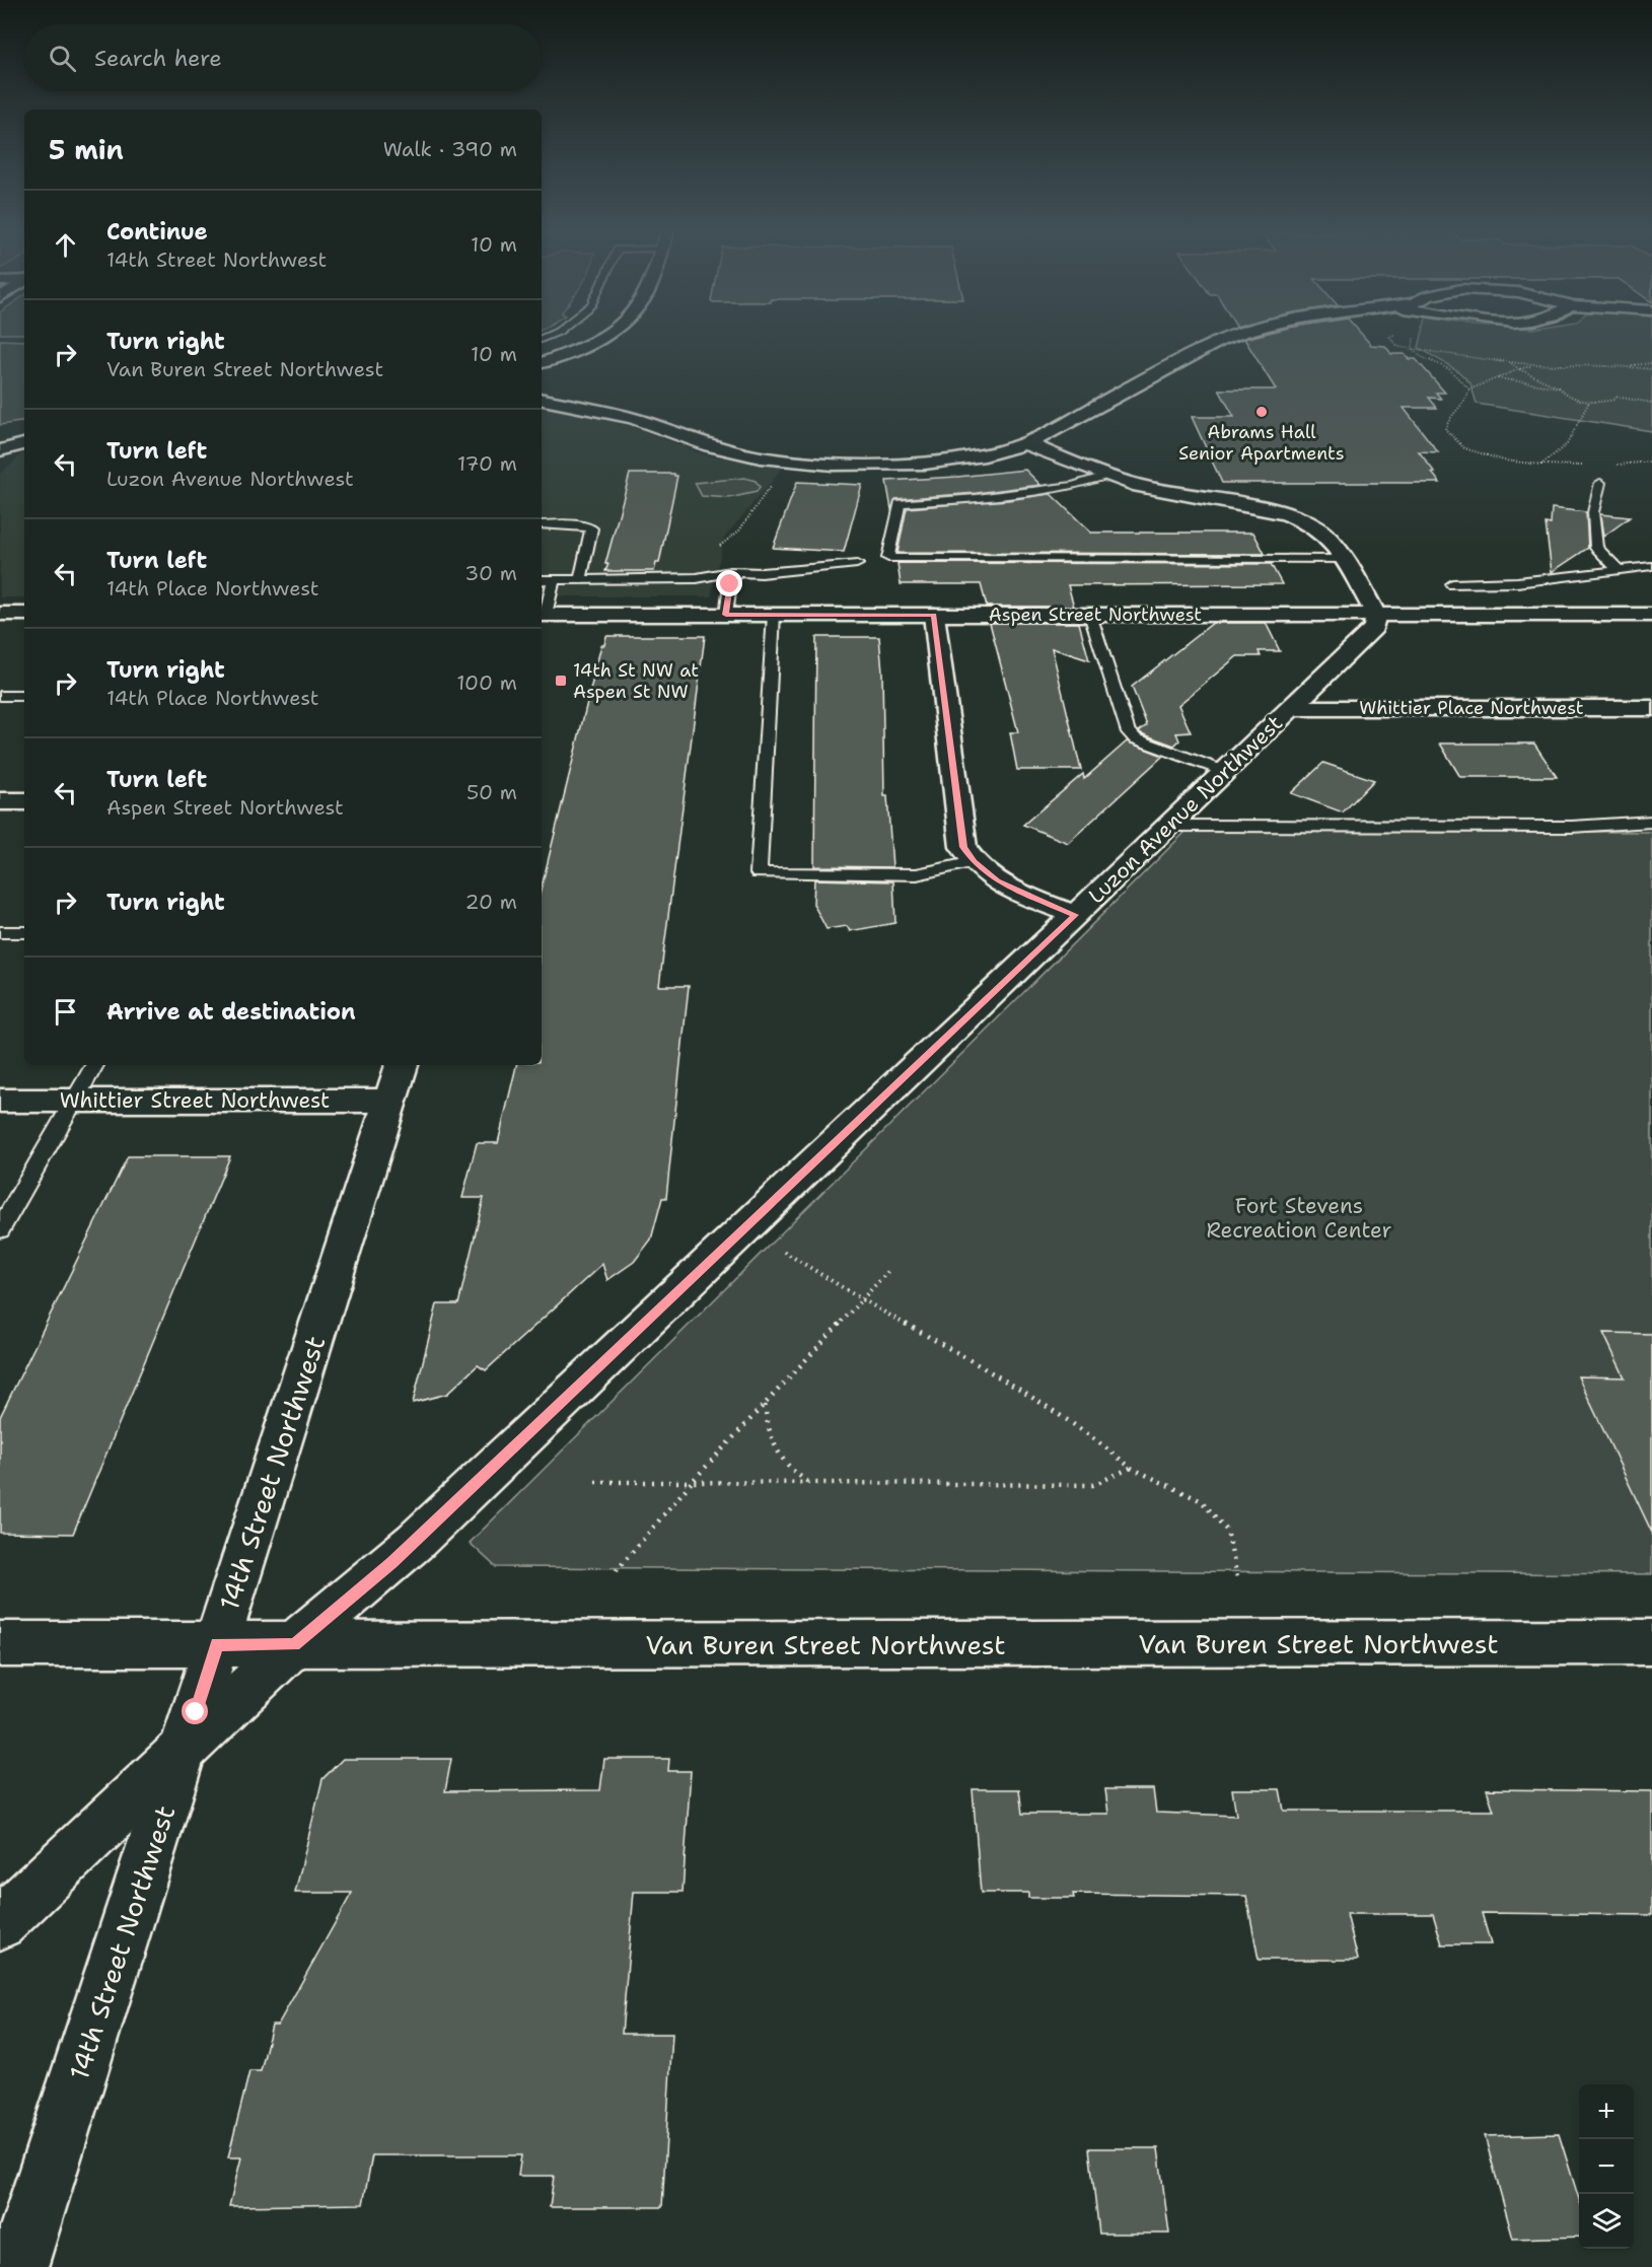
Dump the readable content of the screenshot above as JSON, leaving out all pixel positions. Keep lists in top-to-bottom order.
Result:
{
  "streets": {
    "street": [
      "Aspen Street Northwest",
      "Whittier Place Northwest",
      "Luzon Avenue Northwest",
      "Whittier Street Northwest",
      "14th Street Northwest",
      "Van Buren Street Northwest"
    ]
  },
  "crossings": [
    ["Aspen Street Northwest", "Luzon Avenue Northwest"],
    ["Whittier Place Northwest", "Luzon Avenue Northwest"],
    ["Luzon Avenue Northwest", "14th Street Northwest"],
    ["Luzon Avenue Northwest", "Van Buren Street Northwest"],
    ["Whittier Street Northwest", "14th Street Northwest"],
    ["14th Street Northwest", "Van Buren Street Northwest"]
  ],
  "parks": ["Fort Stevens Recreation Center"],
  "places": {
    "other": ["Abrams Hall Senior Apartments"],
    "transit": ["14th St NW at Aspen St NW"]
  },
  "page": {
    "search": "Search here",
    "heading": ["5 min", "Walk · 390 m"],
    "list": [
      ["Continue", "14th Street Northwest", "10 m"],
      ["Turn right", "Van Buren Street Northwest", "10 m"],
      ["Turn left", "Luzon Avenue Northwest", "170 m"],
      ["Turn left", "14th Place Northwest", "30 m"],
      ["Turn right", "14th Place Northwest", "100 m"],
      ["Turn left", "Aspen Street Northwest", "50 m"],
      ["Turn right", "20 m"],
      "Arrive at destination"
    ],
    "map_buttons": ["+", "−"]
  }
}
